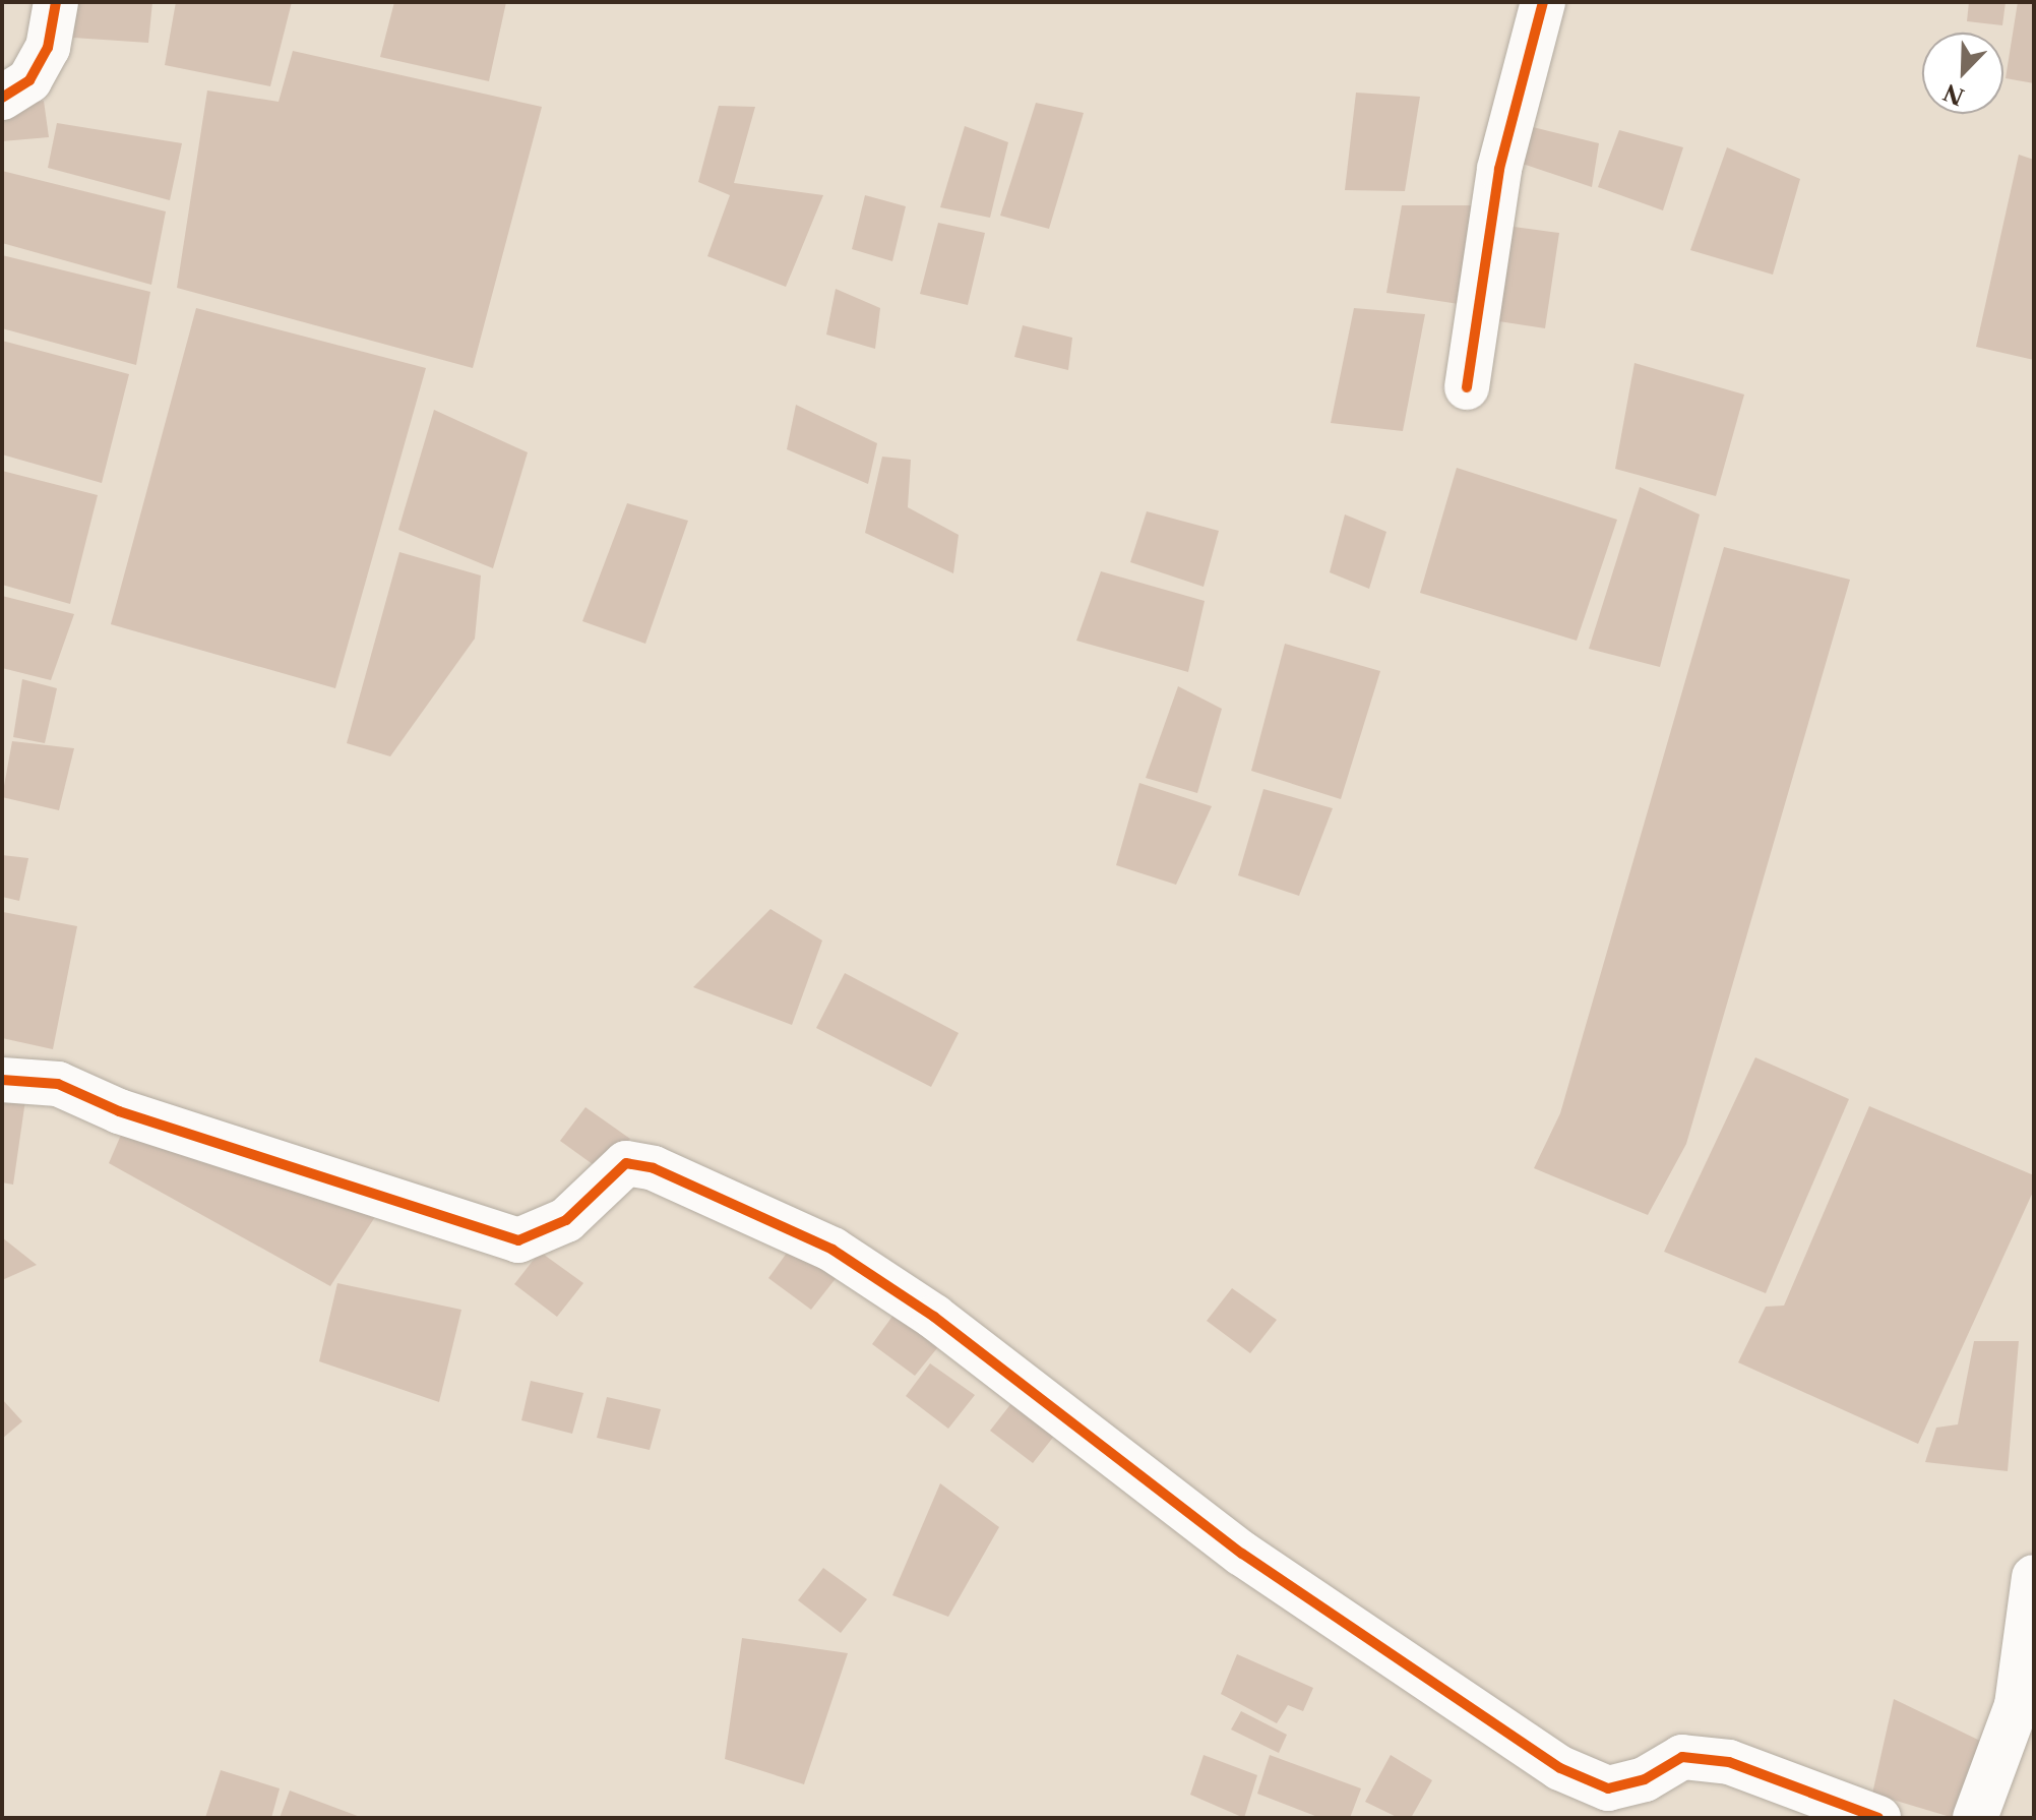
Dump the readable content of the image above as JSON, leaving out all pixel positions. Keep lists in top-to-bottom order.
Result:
{
  "north": "bottom left"
}
